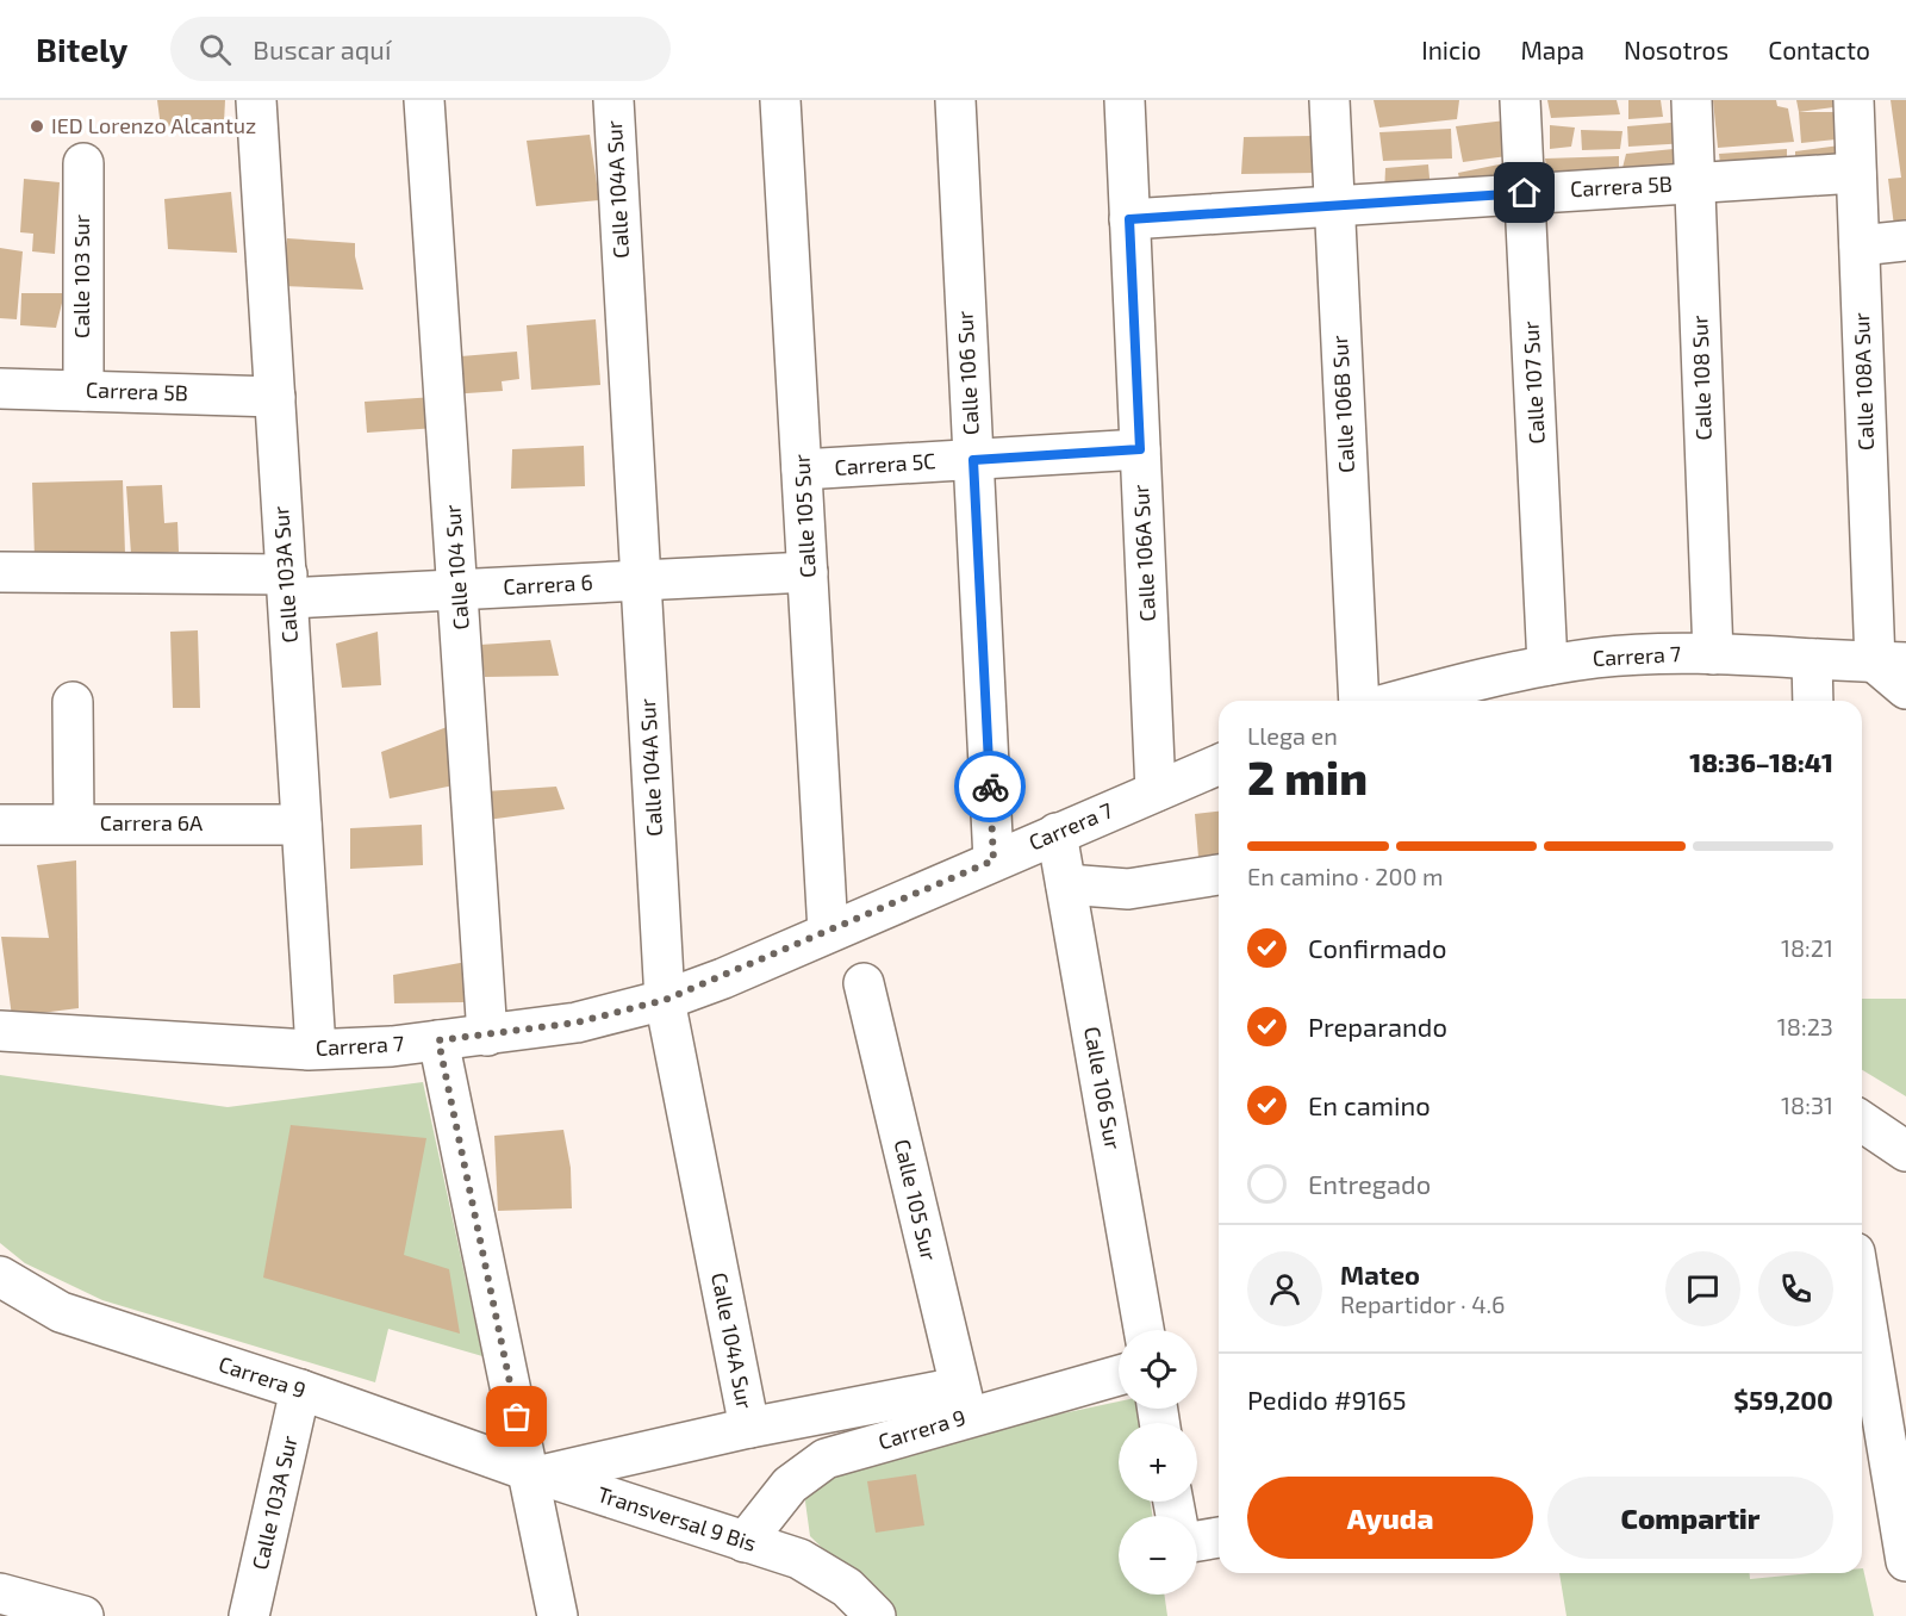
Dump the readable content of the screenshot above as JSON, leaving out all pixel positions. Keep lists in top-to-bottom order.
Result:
{
  "streets": {
    "street": [
      "Carrera 5B",
      "Calle 104A Sur",
      "Calle 103 Sur",
      "Calle 106 Sur",
      "Calle 108 Sur",
      "Calle 108A Sur",
      "Calle 107 Sur",
      "Calle 106B Sur",
      "Carrera 5C",
      "Calle 105 Sur",
      "Calle 106A Sur",
      "Calle 104 Sur",
      "Calle 103A Sur",
      "Carrera 6",
      "Carrera 7",
      "Carrera 6A",
      "Carrera 9",
      "Transversal 9 Bis"
    ]
  },
  "crossings": [
    ["Carrera 5B", "Calle 103 Sur"],
    ["Carrera 5B", "Calle 108 Sur"],
    ["Carrera 5B", "Calle 108A Sur"],
    ["Carrera 5B", "Calle 107 Sur"],
    ["Carrera 5B", "Calle 106B Sur"],
    ["Carrera 5B", "Calle 106A Sur"],
    ["Carrera 5B", "Calle 103A Sur"],
    ["Calle 104A Sur", "Carrera 6"],
    ["Calle 104A Sur", "Carrera 7"],
    ["Calle 104A Sur", "Carrera 9"],
    ["Calle 106 Sur", "Carrera 5C"],
    ["Calle 106 Sur", "Carrera 7"],
    ["Calle 108 Sur", "Carrera 7"],
    ["Calle 108A Sur", "Carrera 7"],
    ["Calle 107 Sur", "Carrera 7"],
    ["Carrera 5C", "Calle 105 Sur"],
    ["Carrera 5C", "Calle 106A Sur"],
    ["Calle 105 Sur", "Carrera 6"],
    ["Calle 105 Sur", "Carrera 7"],
    ["Calle 105 Sur", "Carrera 9"],
    ["Calle 106A Sur", "Carrera 7"],
    ["Calle 104 Sur", "Carrera 6"],
    ["Calle 104 Sur", "Carrera 7"],
    ["Calle 103A Sur", "Carrera 6"],
    ["Calle 103A Sur", "Carrera 7"],
    ["Calle 103A Sur", "Carrera 6A"],
    ["Calle 103A Sur", "Carrera 9"],
    ["Carrera 9", "Transversal 9 Bis"]
  ],
  "places": ["IED Lorenzo Alcantuz"],
  "page": {
    "header": "Bitely",
    "search": "Buscar aquí",
    "nav": [
      "Inicio",
      "Mapa",
      "Nosotros",
      "Contacto"
    ],
    "heading": ["2 min", "Llega en", "18:36–18:41"],
    "panel": [
      "Mateo",
      "Repartidor · 4.6",
      "Pedido #9165",
      "$59,200"
    ],
    "bar": "En camino · 200 m",
    "list": [
      ["Confirmado", "18:21"],
      ["Preparando", "18:23"],
      ["En camino", "18:31"],
      "Entregado"
    ],
    "map_buttons": ["+", "−"],
    "buttons": ["Ayuda", "Compartir"]
  }
}
